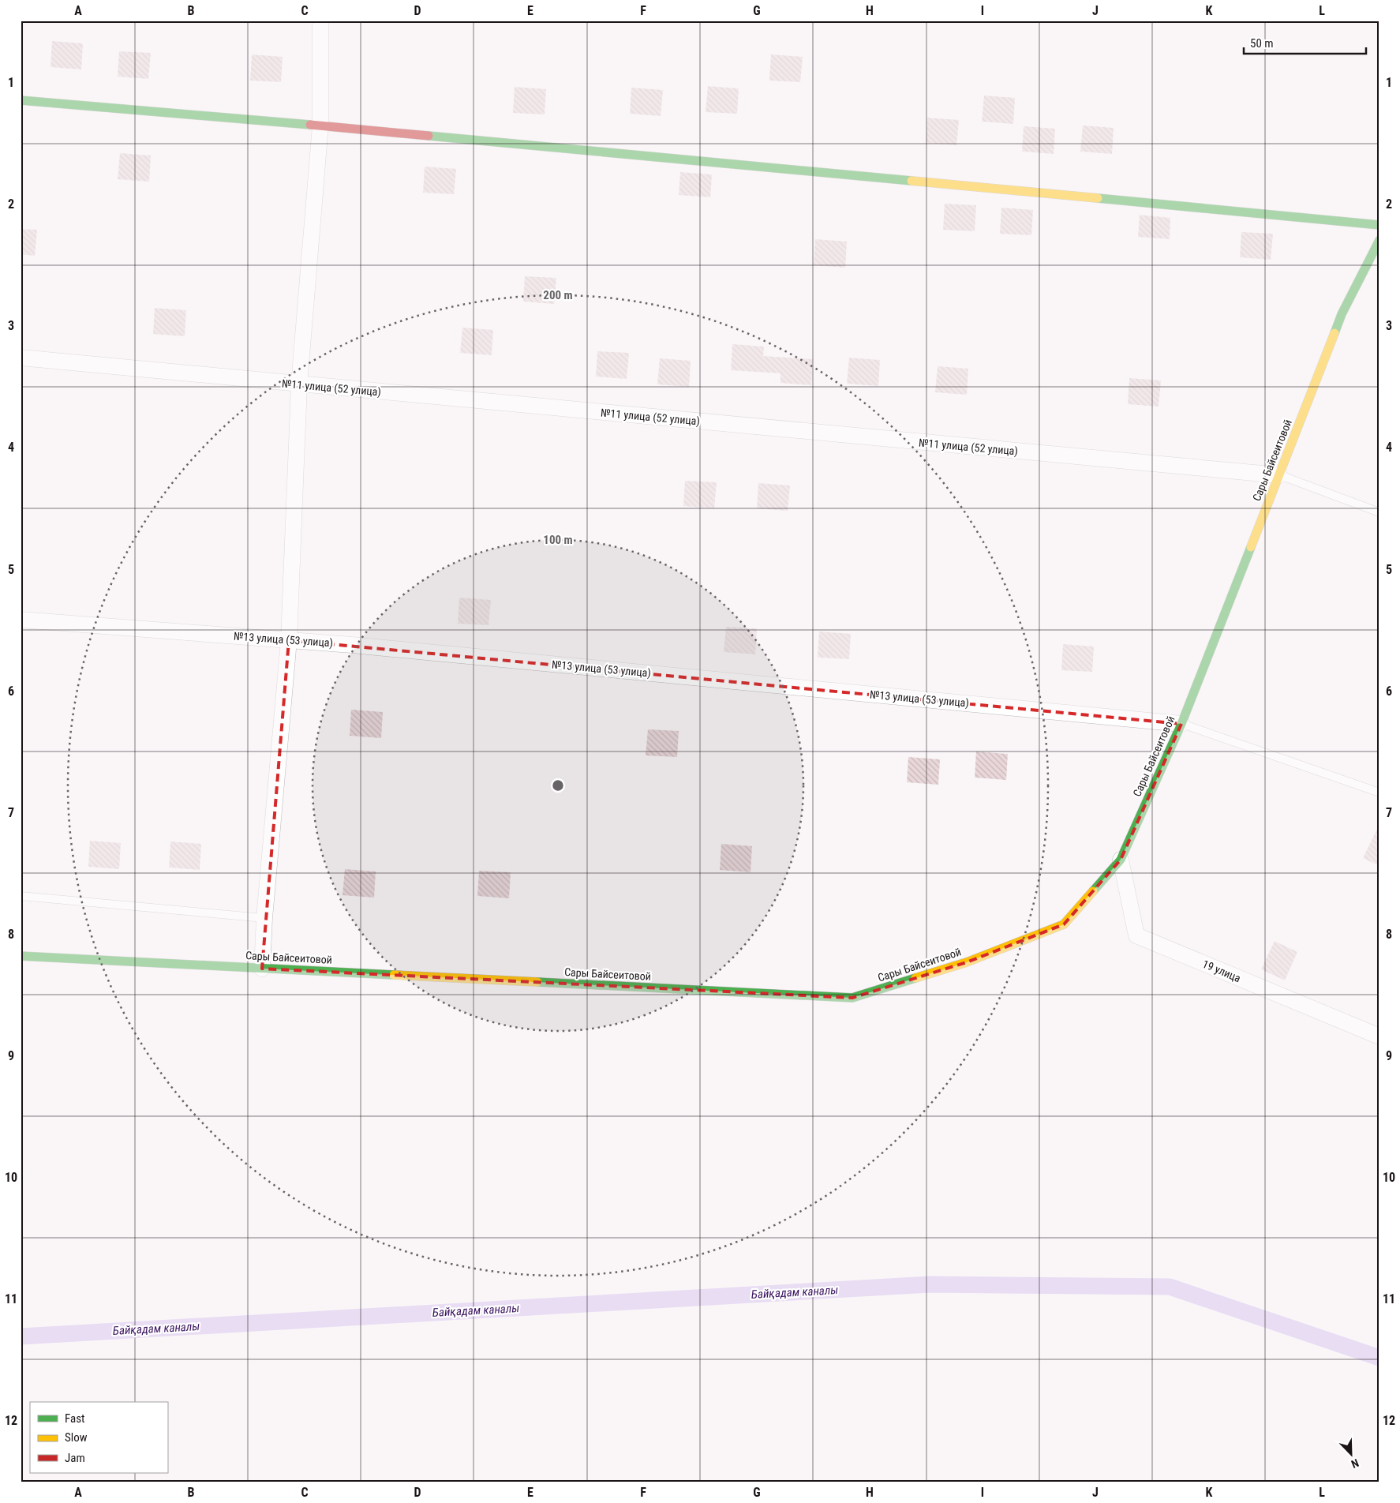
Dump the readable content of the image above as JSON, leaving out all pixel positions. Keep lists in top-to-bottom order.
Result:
{
  "streets": {
    "street": [
      "№11 улица (52 улица)",
      "Сары Байсеитовой",
      "№13 улица (53 улица)",
      "19 улица"
    ]
  },
  "crossings": [
    ["№11 улица (52 улица)", "Сары Байсеитовой"],
    ["Сары Байсеитовой", "№13 улица (53 улица)"],
    ["Сары Байсеитовой", "19 улица"]
  ],
  "water": ["Байқадам каналы"],
  "legend": ["Fast", "Slow", "Jam"],
  "scale_bar": "50 m",
  "north": "bottom right",
  "grid": {
    "columns": [
      "A",
      "B",
      "C",
      "D",
      "E",
      "F",
      "G",
      "H",
      "I",
      "J",
      "K",
      "L"
    ],
    "rows": [
      "1",
      "2",
      "3",
      "4",
      "5",
      "6",
      "7",
      "8",
      "9",
      "10",
      "11",
      "12"
    ]
  },
  "rings": ["200 m", "100 m"]
}
